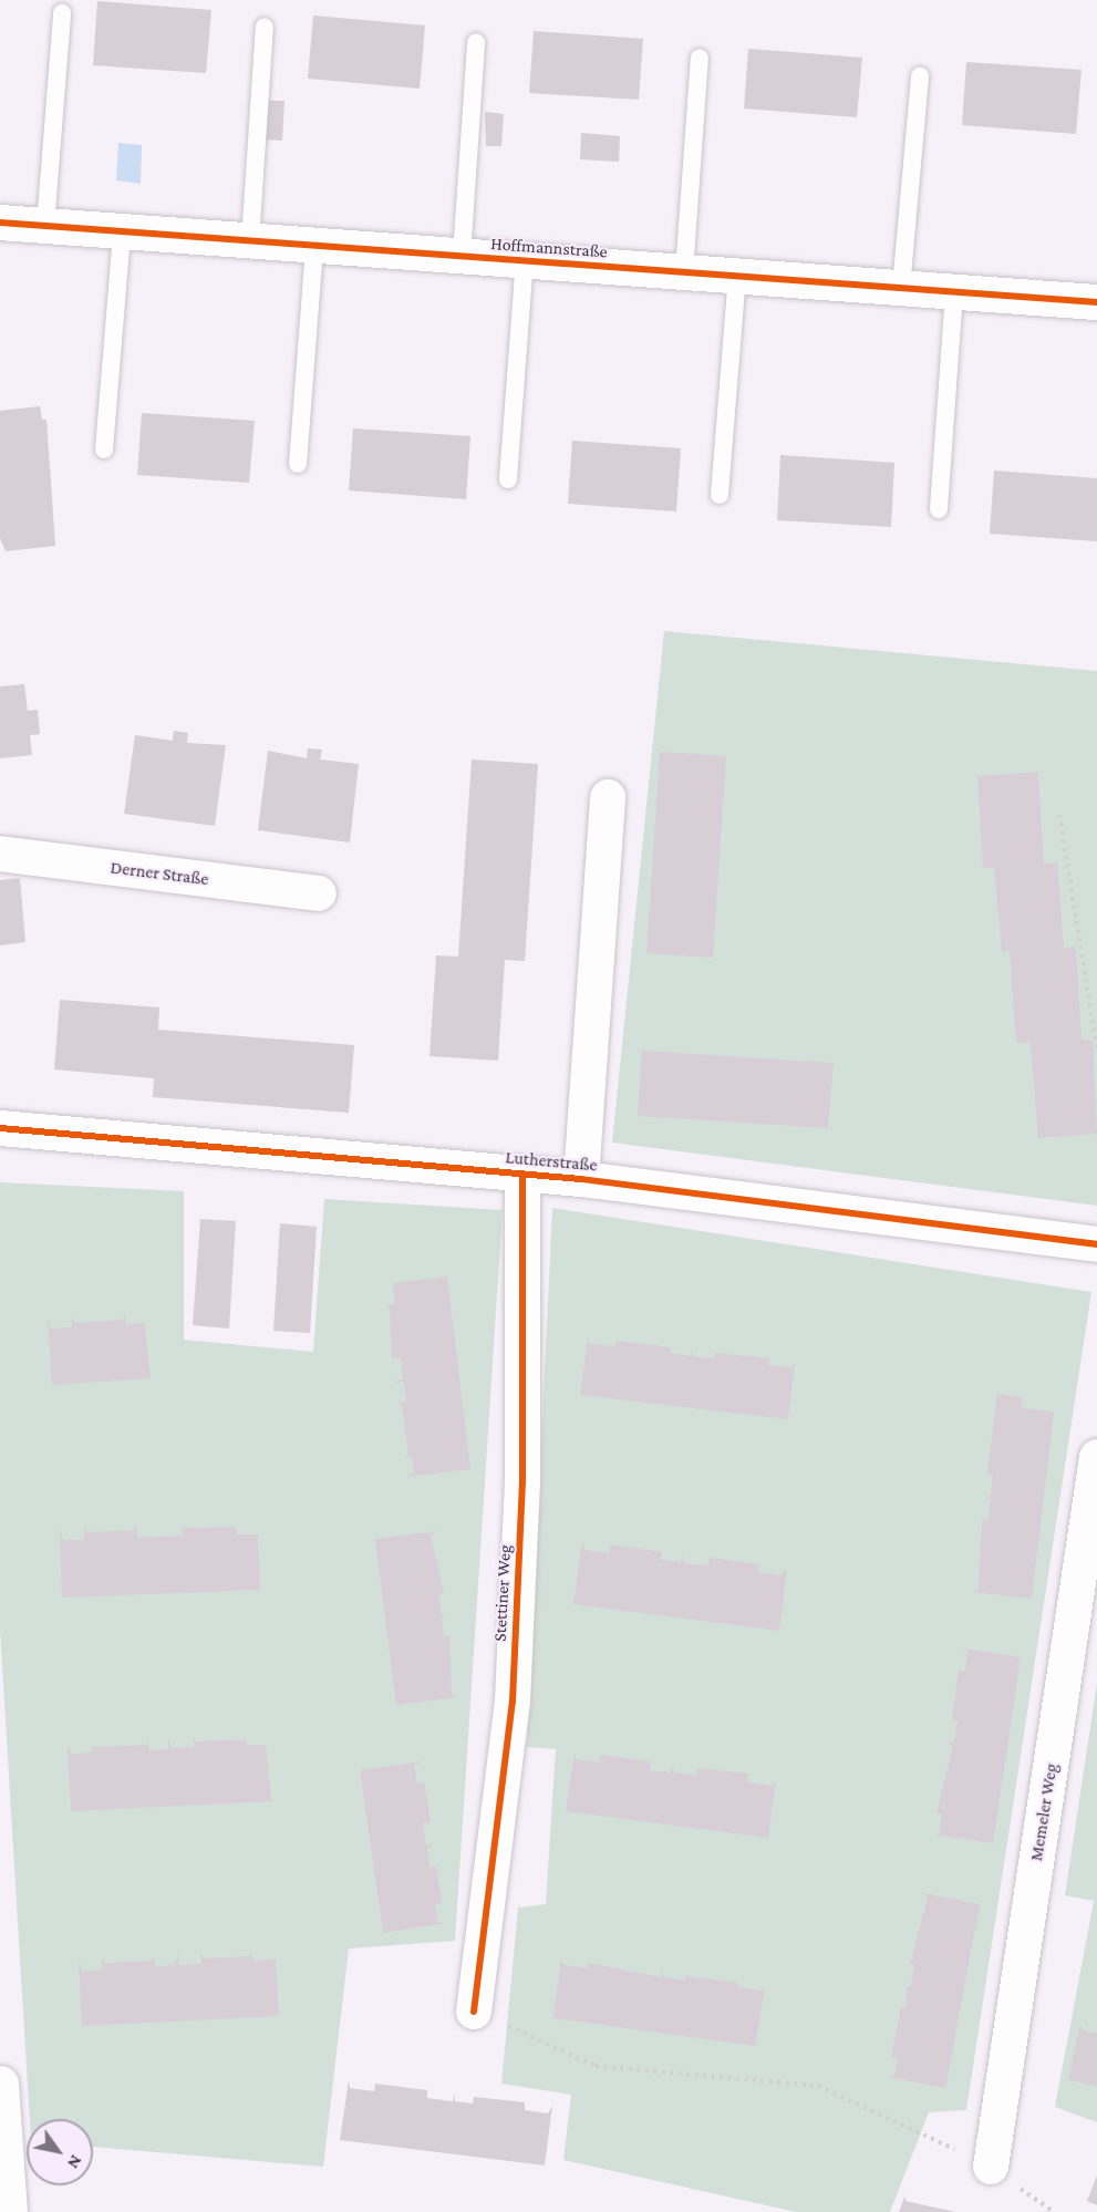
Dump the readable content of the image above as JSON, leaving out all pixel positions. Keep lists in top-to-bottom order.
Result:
{
  "streets": {
    "street": [
      "Hoffmannstraße",
      "Derner Straße",
      "Lutherstraße",
      "Stettiner Weg",
      "Memeler Weg"
    ]
  },
  "crossings": [
    ["Lutherstraße", "Stettiner Weg"]
  ],
  "north": "bottom right"
}
